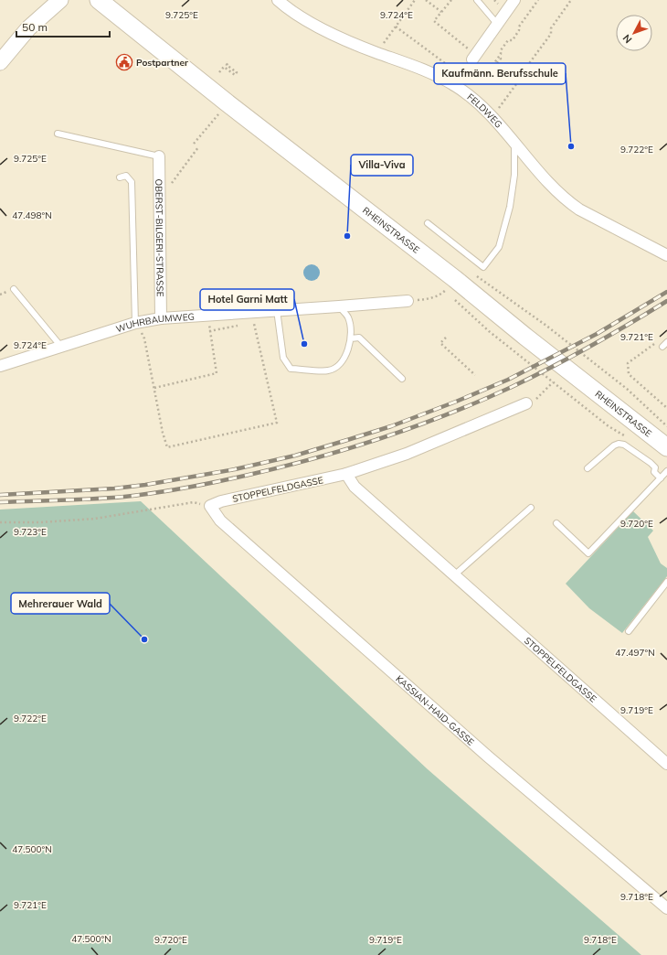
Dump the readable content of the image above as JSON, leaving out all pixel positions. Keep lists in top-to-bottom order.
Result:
{
  "streets": {
    "main road": ["RHEINSTRASSE"],
    "street": [
      "FELDWEG",
      "OBERST-BILGERI-STRASSE",
      "WUHRBAUMWEG",
      "STOPPELFELDGASSE",
      "KASSIAN-HAID-GASSE"
    ]
  },
  "crossings": [
    ["OBERST-BILGERI-STRASSE", "WUHRBAUMWEG"],
    ["STOPPELFELDGASSE", "KASSIAN-HAID-GASSE"]
  ],
  "places": {
    "public building": ["Postpartner"],
    "other": [
      "Kaufmänn. Berufsschule",
      "Villa-Viva",
      "Hotel Garni Matt",
      "Mehrerauer Wald"
    ]
  },
  "scale_bar": "50 m",
  "north": "bottom left",
  "coordinates": [
    "9.725°E",
    "9.724°E",
    "9.722°E",
    "47.498°N",
    "9.721°E",
    "9.720°E",
    "9.723°E",
    "47.497°N",
    "9.719°E",
    "47.500°N",
    "9.718°E"
  ]
}
